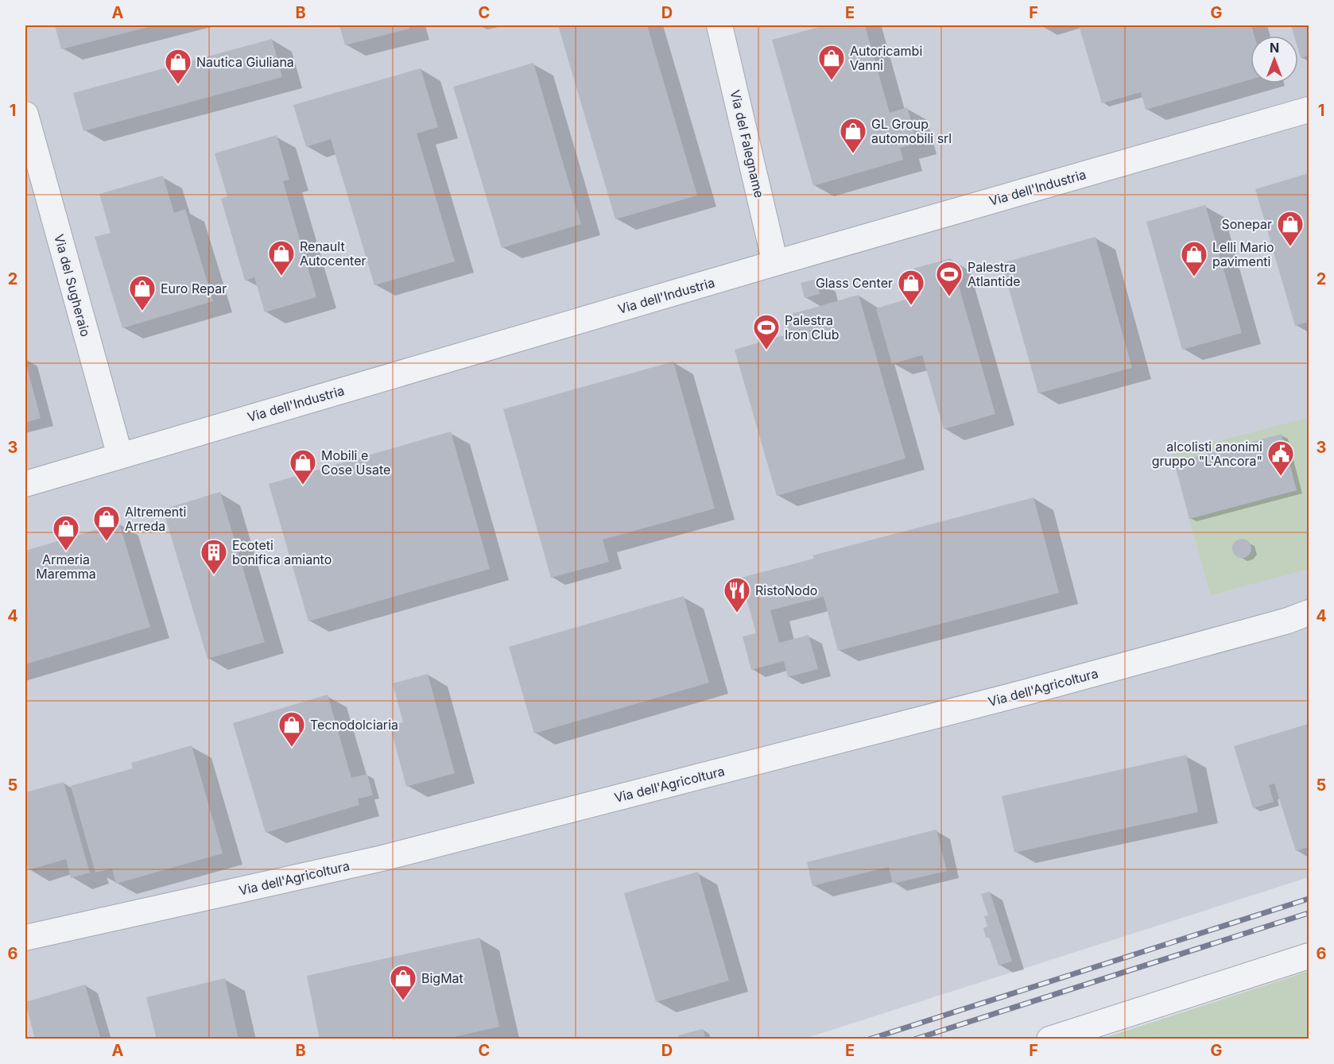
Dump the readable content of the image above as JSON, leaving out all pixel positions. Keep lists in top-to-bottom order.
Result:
{
  "streets": {
    "street": [
      "Via del Falegname",
      "Via dell'Industria",
      "Via del Sugheraio",
      "Via dell'Agricoltura"
    ]
  },
  "crossings": [
    ["Via del Falegname", "Via dell'Industria"],
    ["Via dell'Industria", "Via del Sugheraio"]
  ],
  "places": {
    "shop": [
      "Autoricambi Vanni",
      "Nautica Giuliana",
      "GL Group automobili srl",
      "Sonepar",
      "Renault Autocenter",
      "Lelli Mario pavimenti",
      "Glass Center",
      "Euro Repar",
      "Mobili e Cose Usate",
      "Altrementi Arreda",
      "Armeria Maremma",
      "Tecnodolciaria",
      "BigMat"
    ],
    "sports": ["Palestra Atlantide", "Palestra Iron Club"],
    "public building": ["alcolisti anonimi gruppo \"L'Ancora\""],
    "building": ["Ecoteti bonifica amianto"],
    "restaurant": ["RistoNodo"]
  },
  "north": "top",
  "grid": {
    "columns": [
      "A",
      "B",
      "C",
      "D",
      "E",
      "F",
      "G"
    ],
    "rows": [
      "1",
      "2",
      "3",
      "4",
      "5",
      "6"
    ]
  }
}
